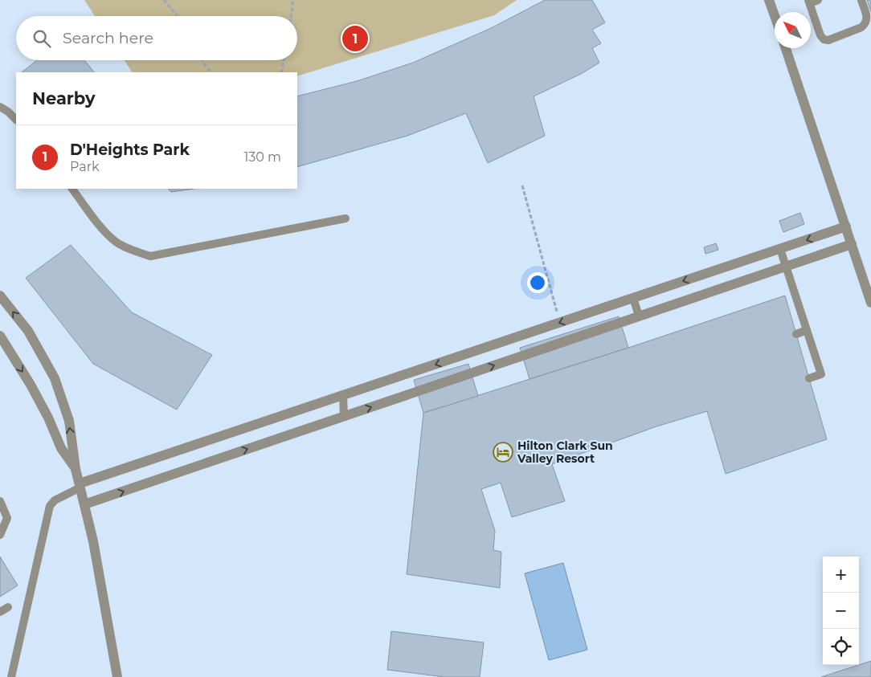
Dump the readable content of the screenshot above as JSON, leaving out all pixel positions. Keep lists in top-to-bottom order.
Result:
{
  "places": {
    "hotel": ["Hilton Clark Sun Valley Resort"]
  },
  "north": "top left",
  "page": {
    "search": "Search here",
    "pins": "1",
    "heading": "Nearby",
    "list": [
      {
        "mark": "1",
        "name": "D'Heights Park",
        "note": "Park",
        "value": "130 m"
      }
    ],
    "map_buttons": ["+", "−"]
  }
}
